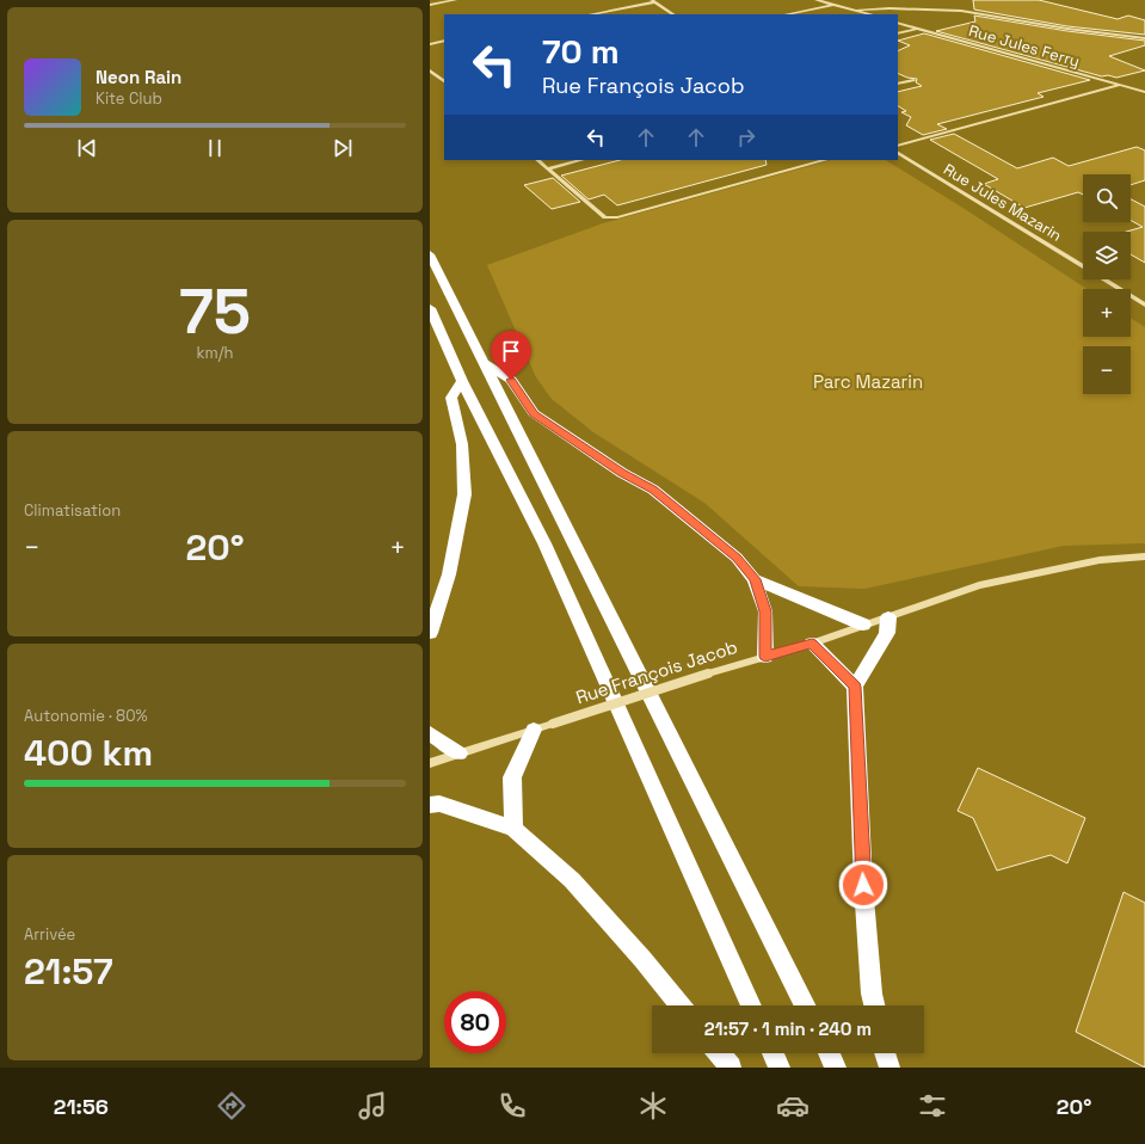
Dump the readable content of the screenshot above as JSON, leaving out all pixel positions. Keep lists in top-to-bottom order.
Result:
{
  "streets": {
    "street": ["Rue Jules Ferry", "Rue Jules Mazarin", "Rue François Jacob"]
  },
  "parks": ["Parc Mazarin"],
  "page": {
    "turn": ["70 m", "Rue François Jacob"],
    "song": ["Neon Rain", "Kite Club"],
    "map_buttons": ["+", "−"],
    "tile": [
      ["75", "km/h"],
      "Climatisation",
      ["Autonomie · 80%", "400 km"],
      ["Arrivée", "21:57"]
    ],
    "heat": ["−", "20°", "+"],
    "limit": "80",
    "trip": "21:57 · 1 min · 240 m",
    "tabs": ["21:56", "20°"]
  }
}
